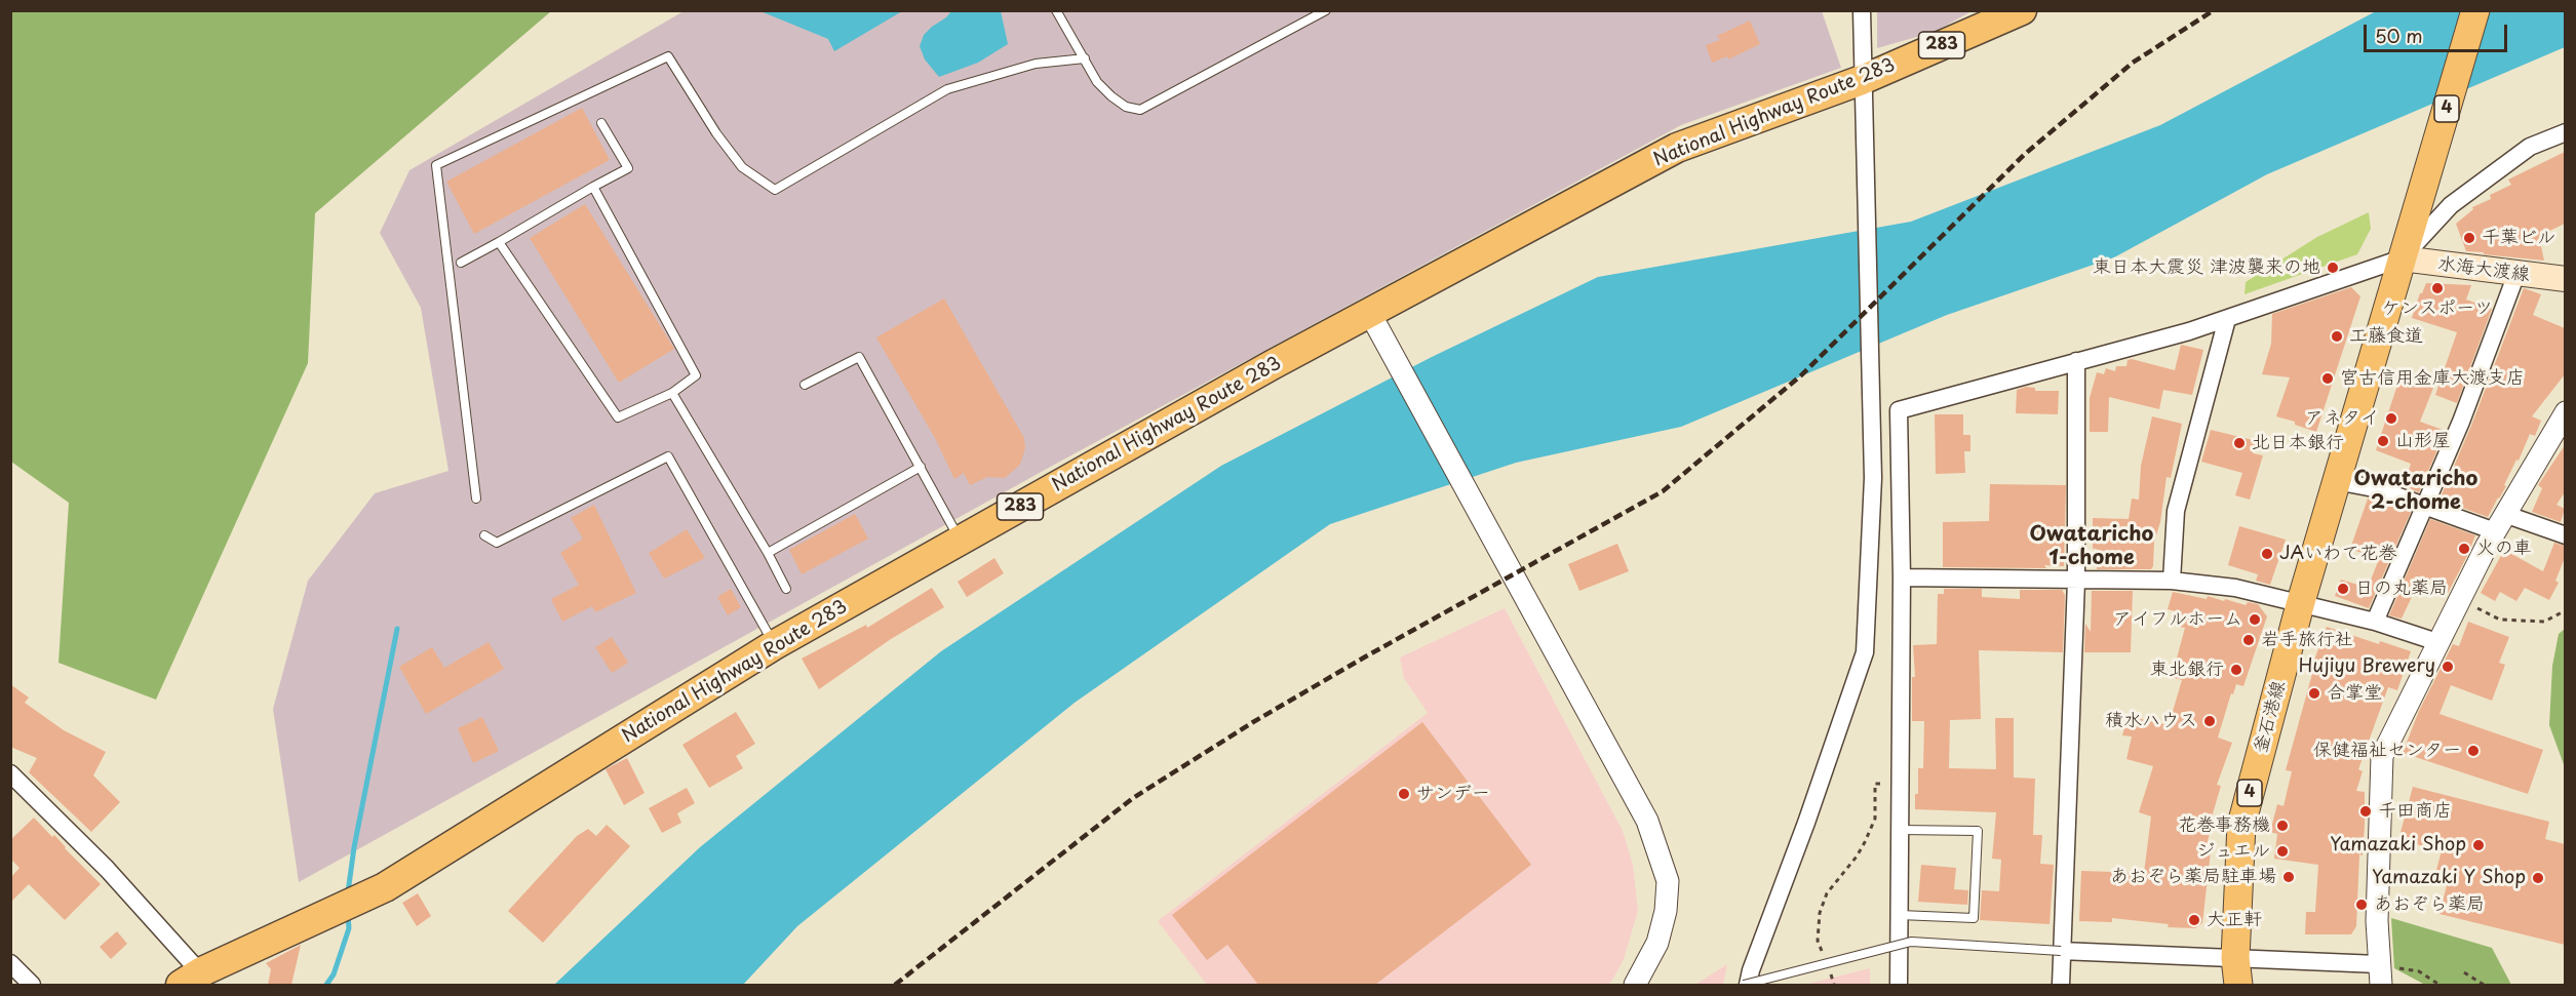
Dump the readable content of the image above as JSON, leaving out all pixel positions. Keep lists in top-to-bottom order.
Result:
{
  "streets": {
    "highway": ["283", "National Highway Route 283"],
    "main road": ["4", "水海大渡線", "釜石港線"]
  },
  "crossings": [
    ["水海大渡線", "釜石港線"]
  ],
  "districts": ["Owataricho 2-chome", "Owataricho 1-chome"],
  "places": [
    "千葉ビル",
    "東日本大震災 津波襲来の地",
    "ケンスポーツ",
    "工藤食道",
    "宮古信用金庫大渡支店",
    "アネタイ",
    "山形屋",
    "北日本銀行",
    "火の車",
    "JAいわて花巻",
    "日の丸薬局",
    "アイフルホーム",
    "岩手旅行社",
    "Hujiyu Brewery",
    "東北銀行",
    "合掌堂",
    "積水ハウス",
    "保健福祉センター",
    "サンデー",
    "千田商店",
    "花巻事務機",
    "Yamazaki Shop",
    "ジュエル",
    "あおぞら薬局駐車場",
    "Yamazaki Y Shop",
    "あおぞら薬局",
    "大正軒"
  ],
  "scale_bar": "50 m"
}
